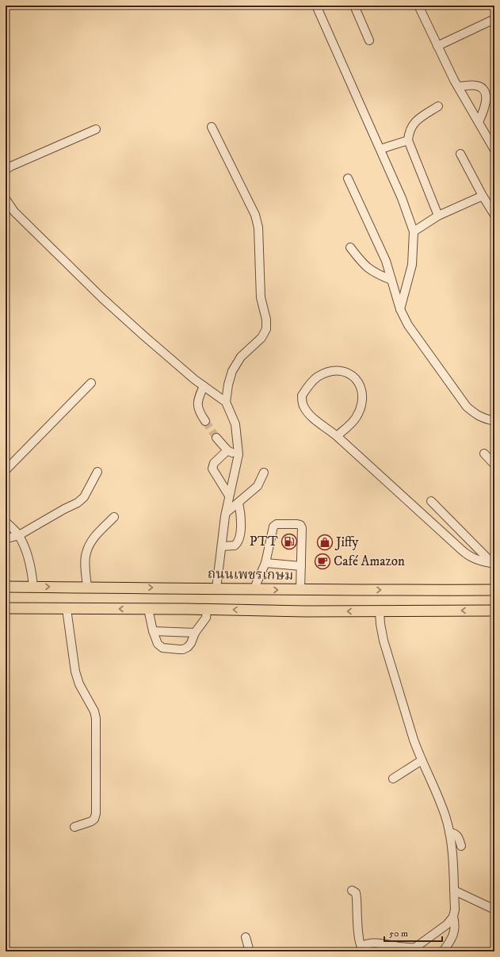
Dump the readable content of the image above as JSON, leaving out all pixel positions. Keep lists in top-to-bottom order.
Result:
{
  "streets": {
    "main road": ["ถนนเพชรเกษม"]
  },
  "places": {
    "fuel station": ["PTT"],
    "shop": ["Jiffy"],
    "cafe": ["Café Amazon"]
  },
  "scale_bar": "50 m"
}
